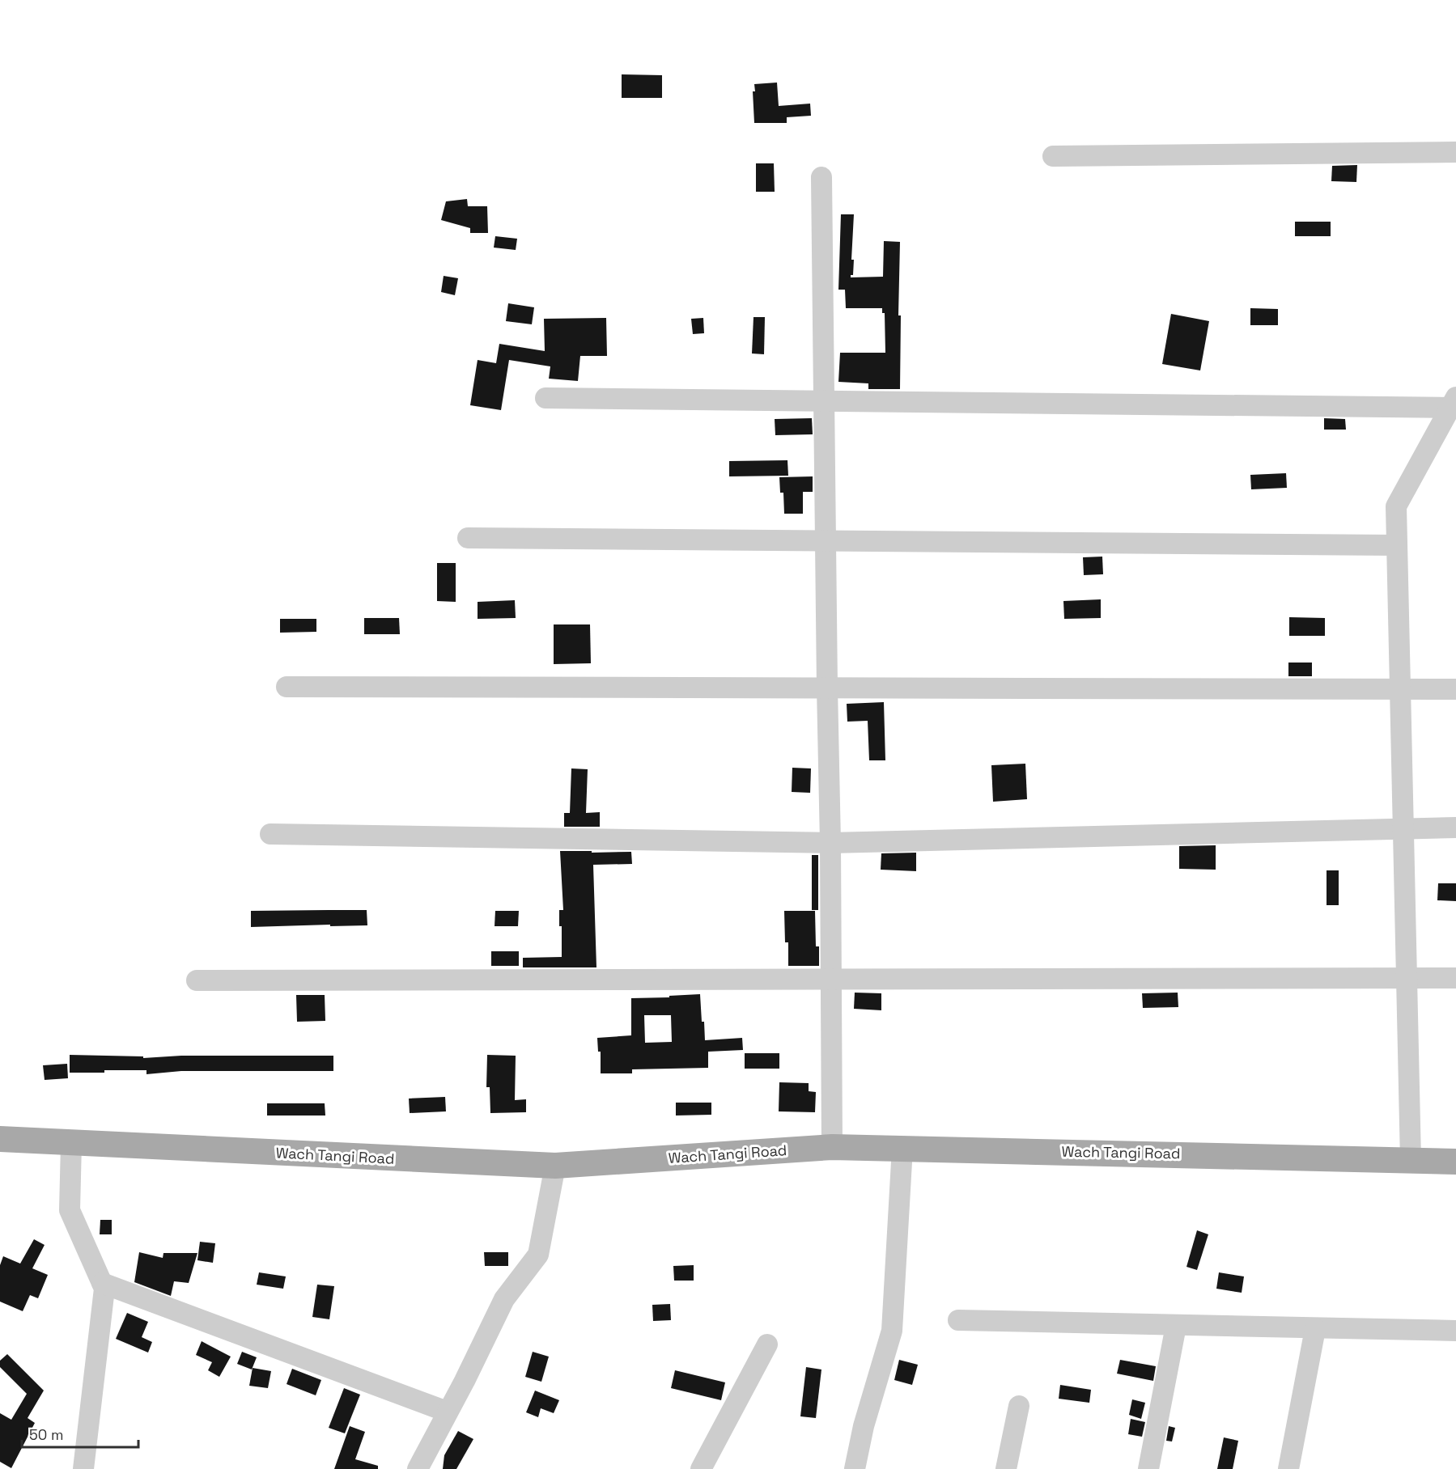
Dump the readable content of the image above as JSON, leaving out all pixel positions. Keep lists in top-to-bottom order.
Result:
{
  "streets": {
    "main road": ["Wach Tangi Road"]
  },
  "scale_bar": "50 m"
}
